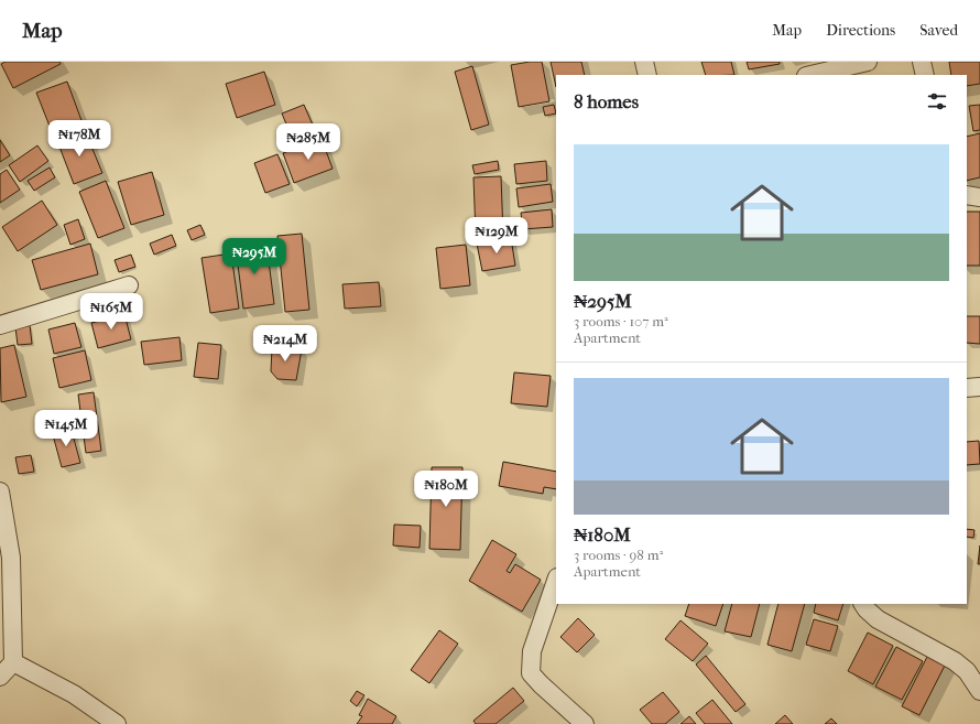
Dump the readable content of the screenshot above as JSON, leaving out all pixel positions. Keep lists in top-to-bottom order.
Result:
{
  "page": {
    "header": "Map",
    "nav": ["Map", "Directions", "Saved"],
    "heading": "8 homes",
    "price": [
      "₦178M",
      "₦285M",
      "₦129M",
      "₦295M",
      "₦165M",
      "₦214M",
      "₦145M",
      "₦180M"
    ],
    "list": [
      {
        "name": "₦295M",
        "note": "3 rooms · 107 m² · Apartment"
      },
      {
        "name": "₦180M",
        "note": "3 rooms · 98 m² · Apartment"
      }
    ]
  }
}
